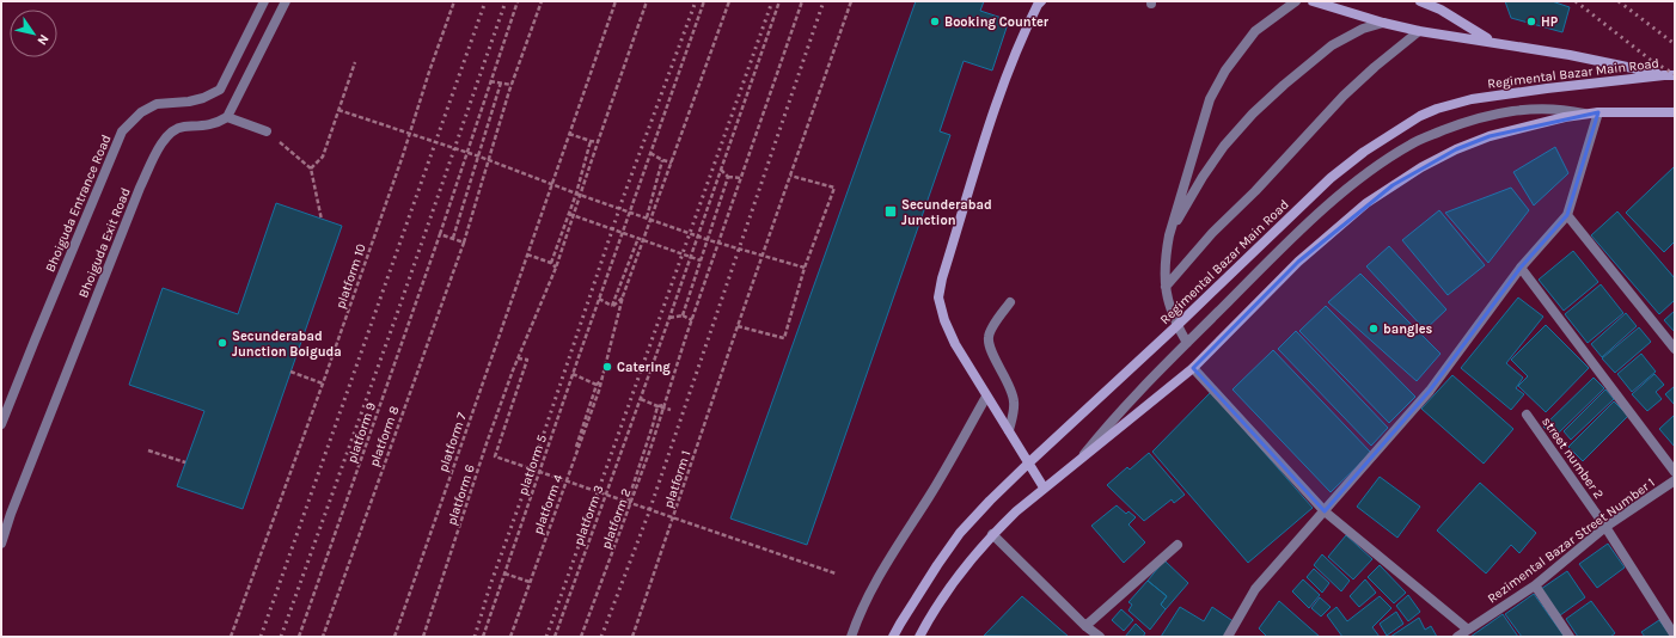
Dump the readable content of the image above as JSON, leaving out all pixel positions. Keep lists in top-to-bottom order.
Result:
{
  "streets": {
    "main road": ["Regimental Bazar Main Road"],
    "street": [
      "Bhoiguda Entrance Road",
      "Bhoiguda Exit Road",
      "street number 2",
      "Rezimental Bazar Street Number 1"
    ],
    "path": [
      "platform 10",
      "platform 9",
      "platform 8",
      "platform 7",
      "platform 5",
      "platform 1",
      "platform 6",
      "platform 4",
      "platform 3",
      "platform 2"
    ]
  },
  "crossings": [
    ["street number 2", "Rezimental Bazar Street Number 1"],
    ["platform 5", "platform 4"]
  ],
  "places": {
    "other": [
      "Booking Counter",
      "HP",
      "bangles",
      "Secunderabad Junction Boiguda",
      "Catering"
    ],
    "transit": ["Secunderabad Junction"]
  },
  "north": "bottom right"
}
